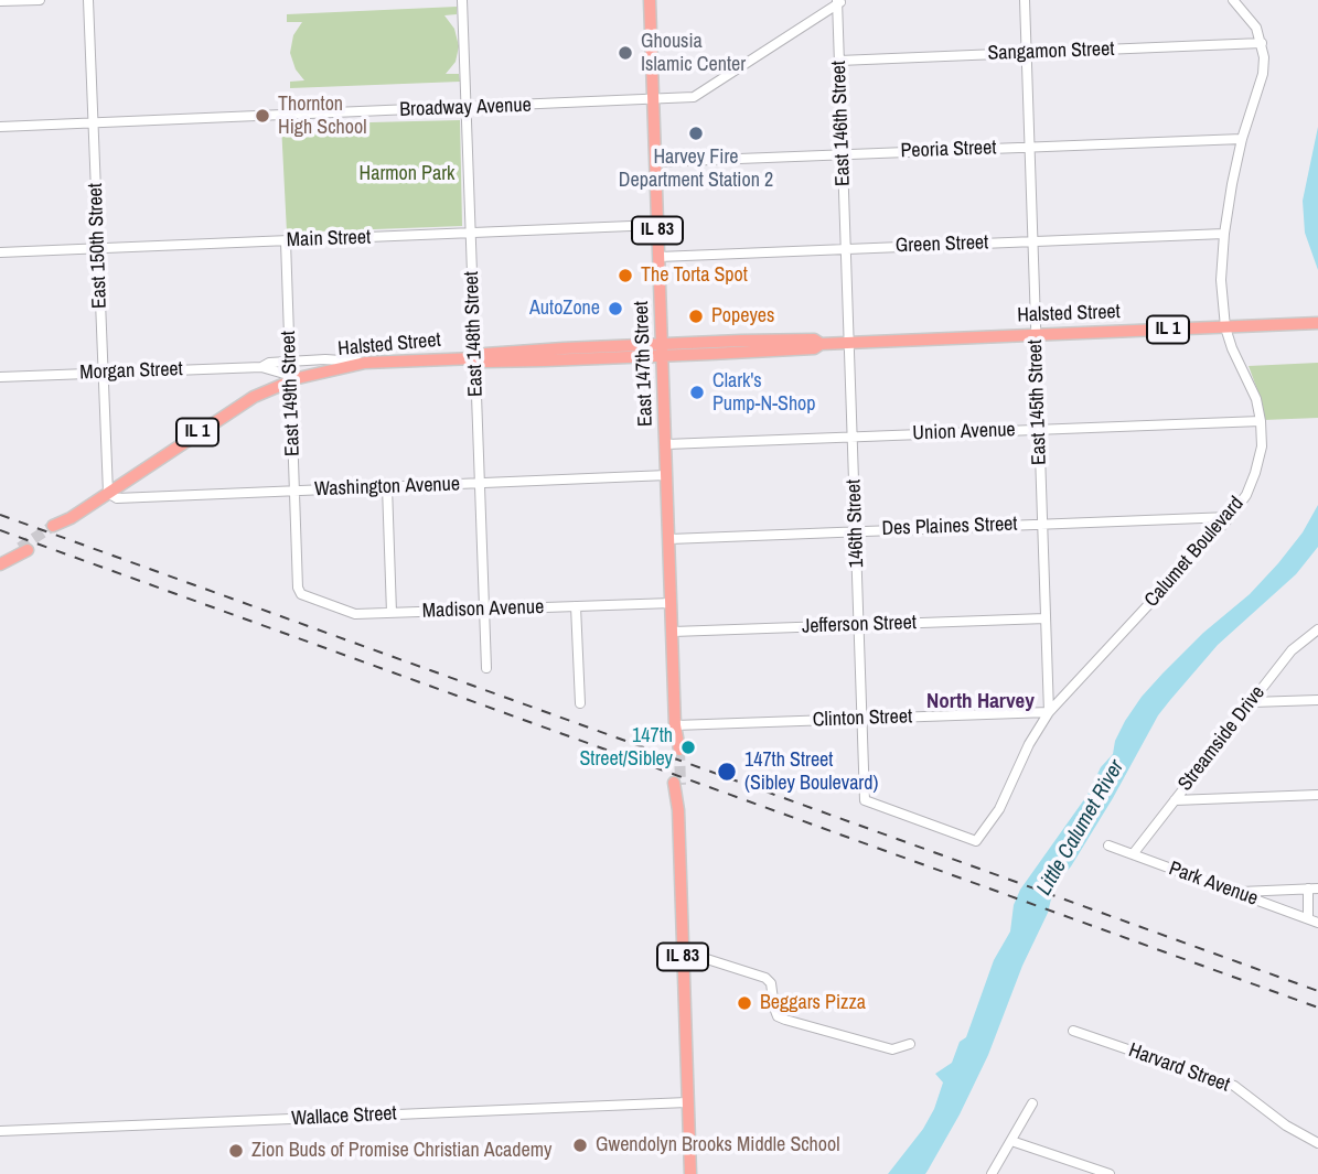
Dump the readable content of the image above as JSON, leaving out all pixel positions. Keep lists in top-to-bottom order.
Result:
{
  "streets": {
    "main road": [
      "IL 83",
      "Halsted Street",
      "IL 1",
      "East 147th Street"
    ],
    "street": [
      "Sangamon Street",
      "Broadway Avenue",
      "East 146th Street",
      "Peoria Street",
      "Main Street",
      "Green Street",
      "East 150th Street",
      "East 148th Street",
      "Morgan Street",
      "East 149th Street",
      "East 145th Street",
      "Union Avenue",
      "Washington Avenue",
      "146th Street",
      "Des Plaines Street",
      "Calumet Boulevard",
      "Madison Avenue",
      "Jefferson Street",
      "Clinton Street",
      "Streamside Drive",
      "Park Avenue",
      "Harvard Street",
      "Wallace Street"
    ]
  },
  "crossings": [
    ["Sangamon Street", "East 146th Street"],
    ["Sangamon Street", "East 145th Street"],
    ["Sangamon Street", "Calumet Boulevard"],
    ["Broadway Avenue", "East 146th Street"],
    ["Broadway Avenue", "East 150th Street"],
    ["Broadway Avenue", "East 148th Street"],
    ["Broadway Avenue", "East 147th Street"],
    ["East 146th Street", "Peoria Street"],
    ["East 146th Street", "Green Street"],
    ["East 146th Street", "146th Street"],
    ["Peoria Street", "East 147th Street"],
    ["Peoria Street", "East 145th Street"],
    ["Peoria Street", "Calumet Boulevard"],
    ["IL 83", "Wallace Street"],
    ["Main Street", "East 150th Street"],
    ["Main Street", "East 148th Street"],
    ["Main Street", "East 147th Street"],
    ["Main Street", "East 149th Street"],
    ["Green Street", "East 147th Street"],
    ["Green Street", "East 145th Street"],
    ["Green Street", "146th Street"],
    ["Green Street", "Calumet Boulevard"],
    ["East 150th Street", "Halsted Street"],
    ["East 150th Street", "Morgan Street"],
    ["East 150th Street", "Washington Avenue"],
    ["Halsted Street", "East 148th Street"],
    ["Halsted Street", "East 147th Street"],
    ["Halsted Street", "Morgan Street"],
    ["Halsted Street", "East 149th Street"],
    ["Halsted Street", "East 145th Street"],
    ["Halsted Street", "Washington Avenue"],
    ["Halsted Street", "146th Street"],
    ["Halsted Street", "Calumet Boulevard"],
    ["East 148th Street", "Washington Avenue"],
    ["East 148th Street", "Madison Avenue"],
    ["East 147th Street", "Union Avenue"],
    ["East 147th Street", "Washington Avenue"],
    ["East 147th Street", "Des Plaines Street"],
    ["East 147th Street", "Madison Avenue"],
    ["East 147th Street", "Jefferson Street"],
    ["East 147th Street", "Clinton Street"],
    ["Morgan Street", "East 149th Street"],
    ["East 149th Street", "Washington Avenue"],
    ["East 149th Street", "Madison Avenue"],
    ["East 145th Street", "Union Avenue"],
    ["East 145th Street", "Des Plaines Street"],
    ["East 145th Street", "Calumet Boulevard"],
    ["East 145th Street", "Jefferson Street"],
    ["East 145th Street", "Clinton Street"],
    ["Union Avenue", "146th Street"],
    ["Union Avenue", "Calumet Boulevard"],
    ["146th Street", "Des Plaines Street"],
    ["146th Street", "Calumet Boulevard"],
    ["146th Street", "Jefferson Street"],
    ["146th Street", "Clinton Street"],
    ["Des Plaines Street", "Calumet Boulevard"],
    ["Calumet Boulevard", "Clinton Street"],
    ["Streamside Drive", "Park Avenue"]
  ],
  "districts": ["North Harvey"],
  "water": ["Little Calumet River"],
  "parks": ["Harmon Park"],
  "places": [
    "Ghousia Islamic Center",
    "Thornton High School",
    "Harvey Fire Department Station 2",
    "The Torta Spot",
    "AutoZone",
    "Popeyes",
    "Clark's Pump-N-Shop",
    "147th Street/Sibley",
    "147th Street (Sibley Boulevard)",
    "Beggars Pizza",
    "Gwendolyn Brooks Middle School",
    "Zion Buds of Promise Christian Academy"
  ]
}
